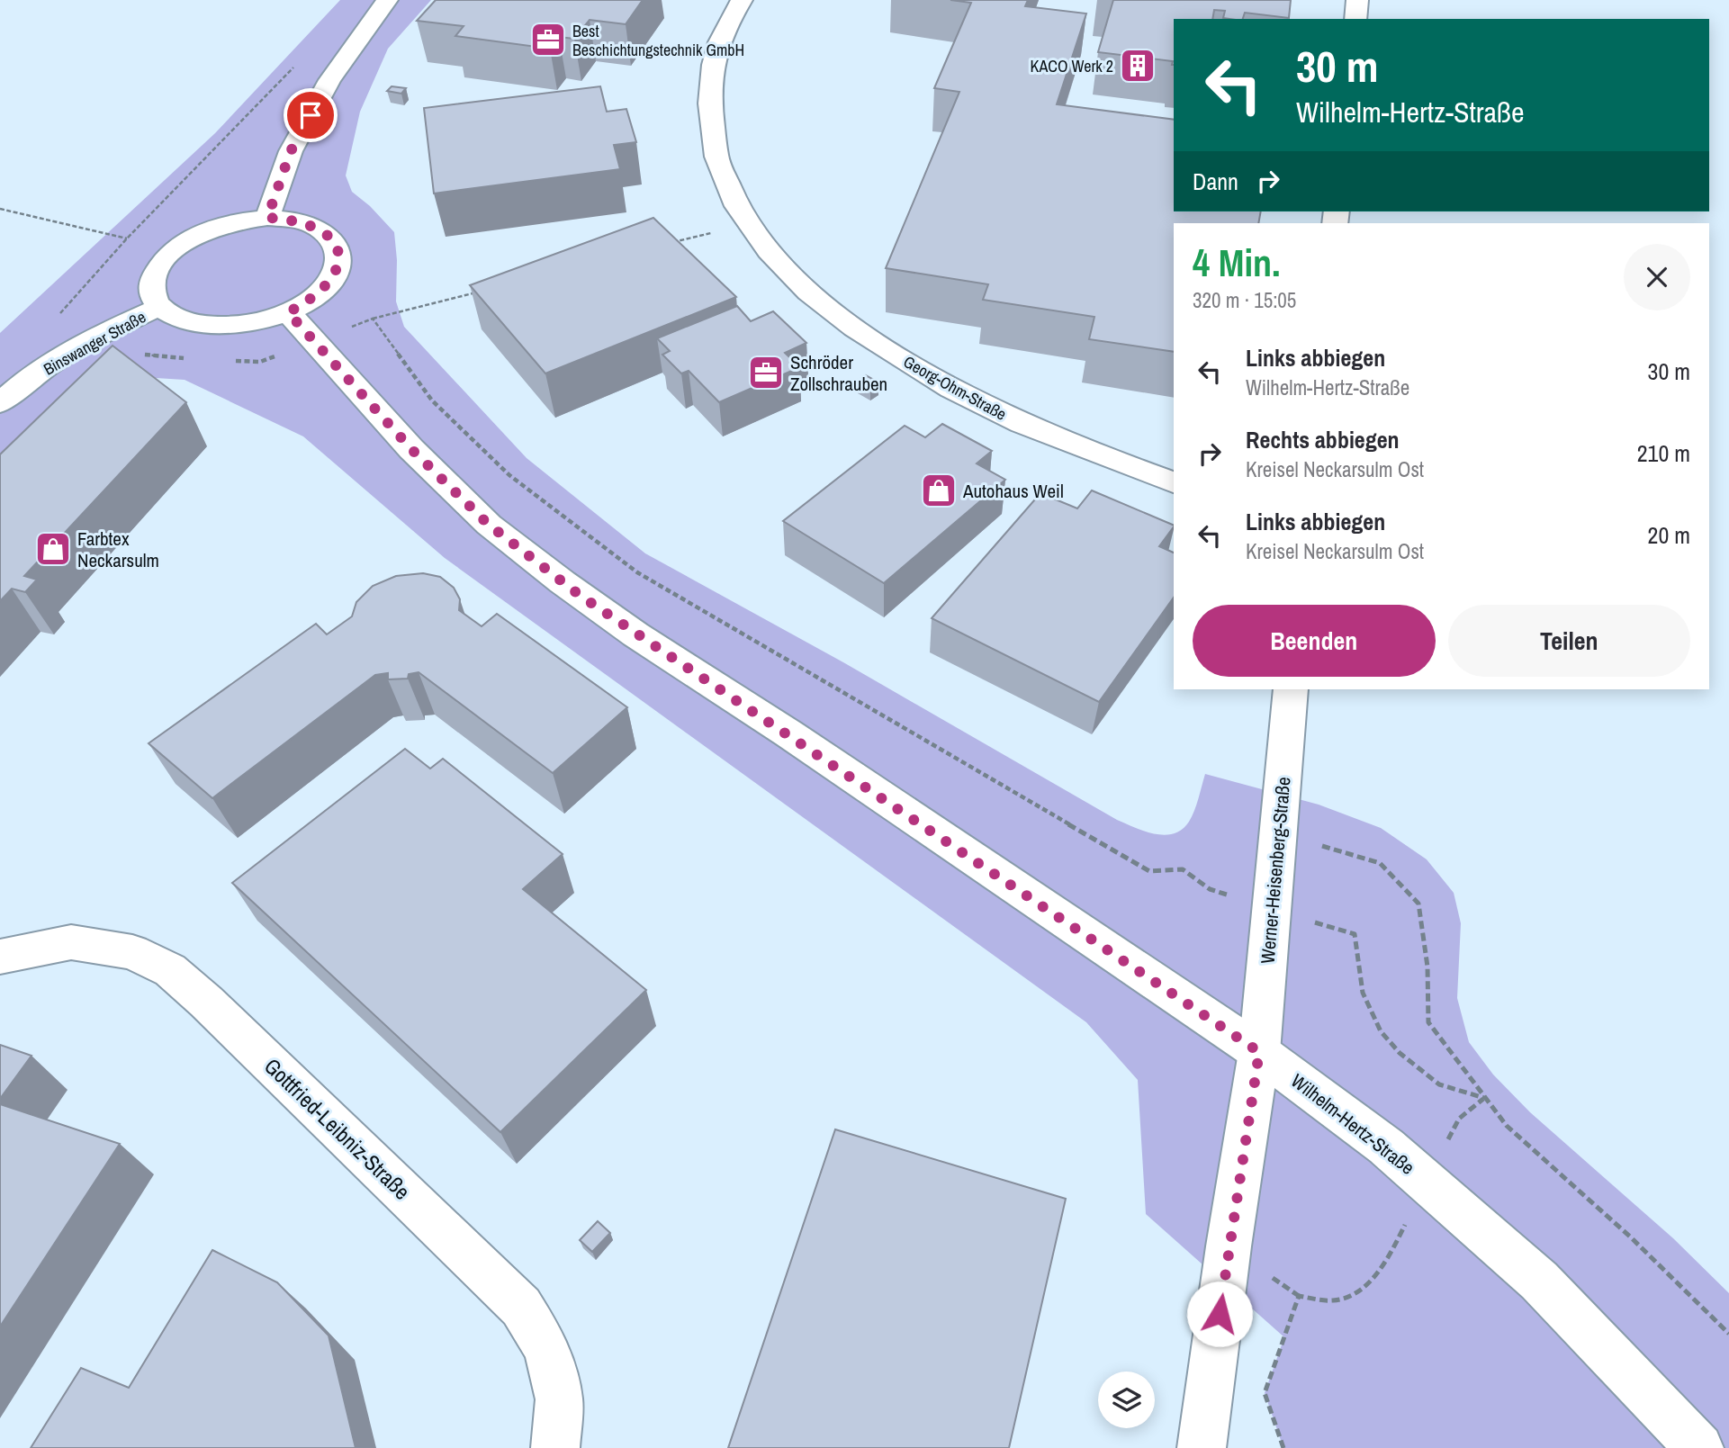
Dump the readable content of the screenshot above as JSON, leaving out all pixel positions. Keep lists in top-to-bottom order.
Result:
{
  "streets": {
    "main road": [
      "Binswanger Straße",
      "Georg-Ohm-Straße",
      "Werner-Heisenberg-Straße",
      "Wilhelm-Hertz-Straße",
      "Gottfried-Leibniz-Straße"
    ]
  },
  "crossings": [
    ["Werner-Heisenberg-Straße", "Wilhelm-Hertz-Straße"]
  ],
  "places": {
    "office": ["Best Beschichtungstechnik GmbH", "Schröder Zollschrauben"],
    "building": ["KACO Werk 2"],
    "shop": ["Autohaus Weil", "Farbtex Neckarsulm"]
  },
  "page": {
    "turn": ["30 m", "Wilhelm-Hertz-Straße"],
    "then": "Dann",
    "heading": ["4 Min.", "320 m · 15:05"],
    "list": [
      {
        "name": "Links abbiegen",
        "note": "Wilhelm-Hertz-Straße",
        "value": "30 m"
      },
      {
        "name": "Rechts abbiegen",
        "note": "Kreisel Neckarsulm Ost",
        "value": "210 m"
      },
      {
        "name": "Links abbiegen",
        "note": "Kreisel Neckarsulm Ost",
        "value": "20 m"
      }
    ],
    "buttons": ["Beenden", "Teilen"]
  }
}
